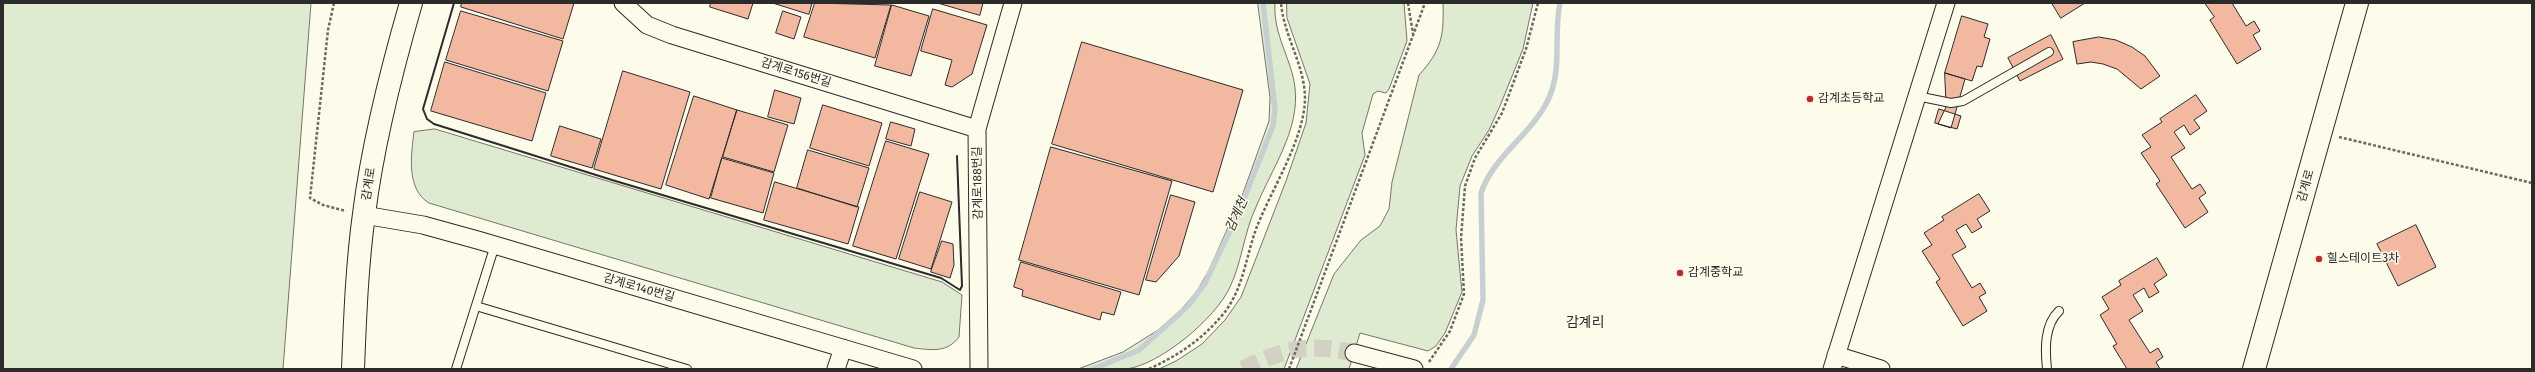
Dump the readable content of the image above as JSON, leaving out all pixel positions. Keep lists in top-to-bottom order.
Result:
{
  "streets": {
    "main road": ["감계로"],
    "street": ["감계로156번길", "감계로188번길", "감계로140번길"]
  },
  "crossings": [
    ["감계로156번길", "감계로188번길"],
    ["감계로", "감계로140번길"]
  ],
  "districts": ["감계리"],
  "water": ["감계천"],
  "places": ["감계초등학교", "힐스테이트3차", "감계중학교"]
}
